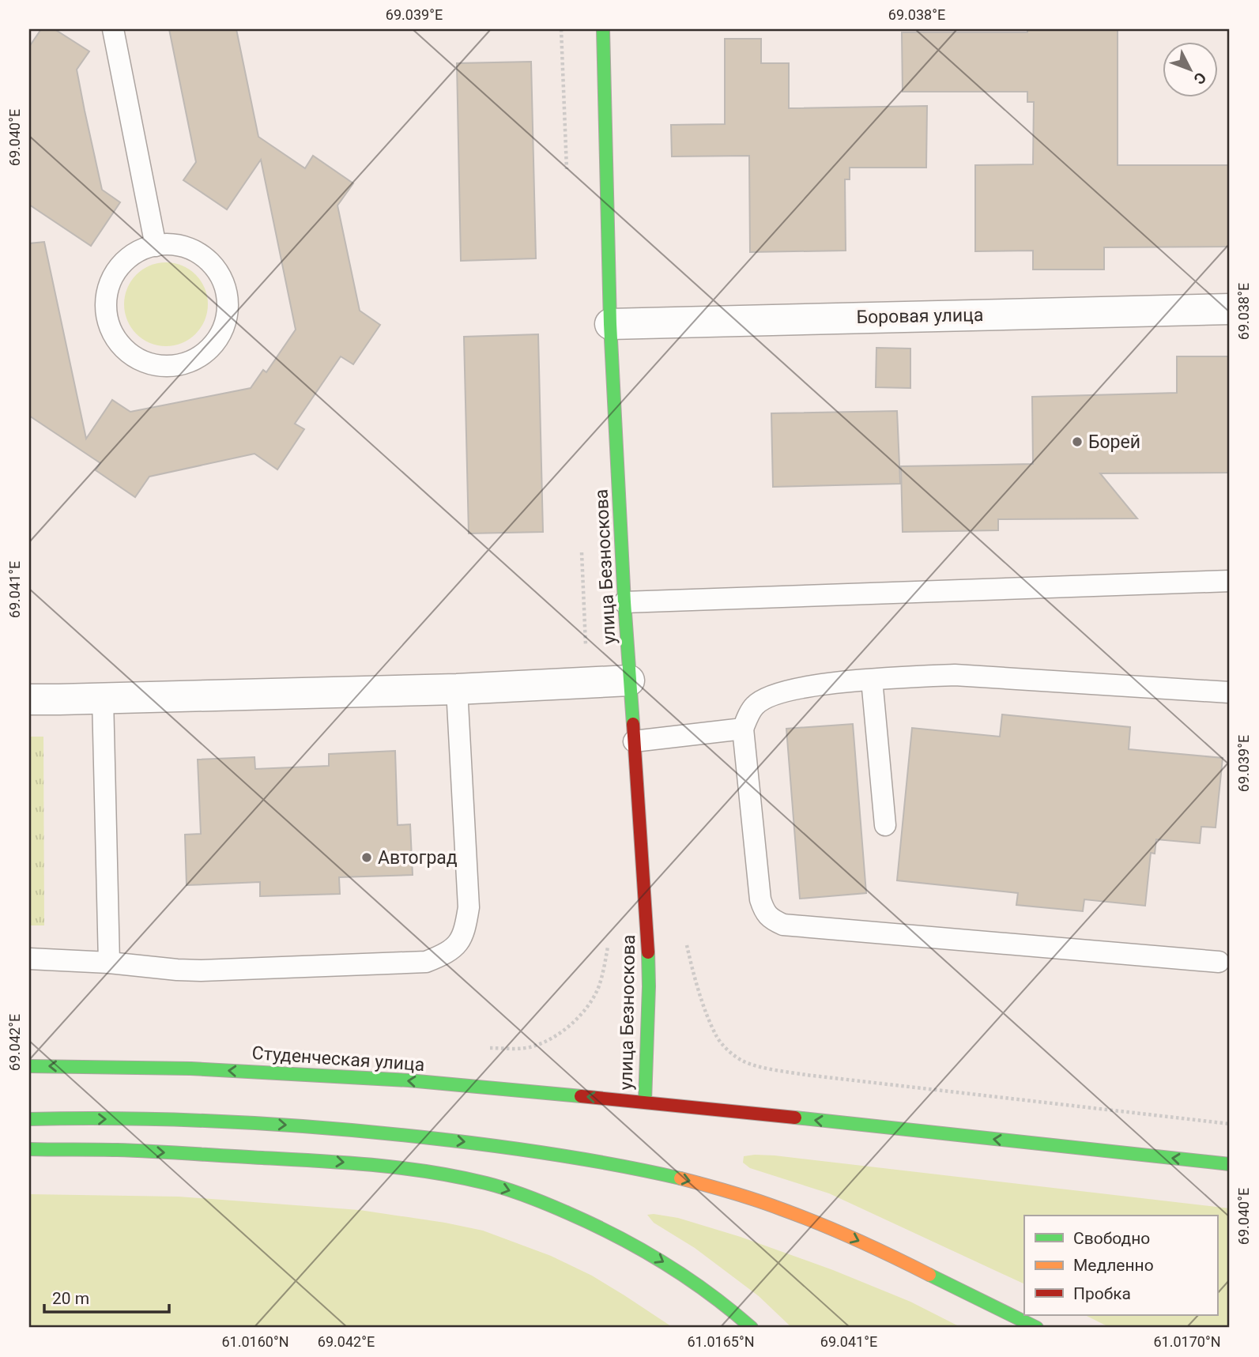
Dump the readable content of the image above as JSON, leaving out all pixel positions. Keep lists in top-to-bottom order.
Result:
{
  "streets": {
    "main road": ["улица Безноскова", "Студенческая улица"],
    "street": ["Боровая улица"]
  },
  "crossings": [
    ["Боровая улица", "улица Безноскова"],
    ["улица Безноскова", "Студенческая улица"]
  ],
  "places": ["Борей", "Автоград"],
  "legend": ["Свободно", "Медленно", "Пробка"],
  "scale_bar": "20 m",
  "north": "bottom right",
  "coordinates": [
    "69.039°E",
    "69.038°E",
    "69.040°E",
    "69.041°E",
    "69.042°E",
    "61.0160°N",
    "61.0165°N",
    "61.0170°N"
  ]
}
